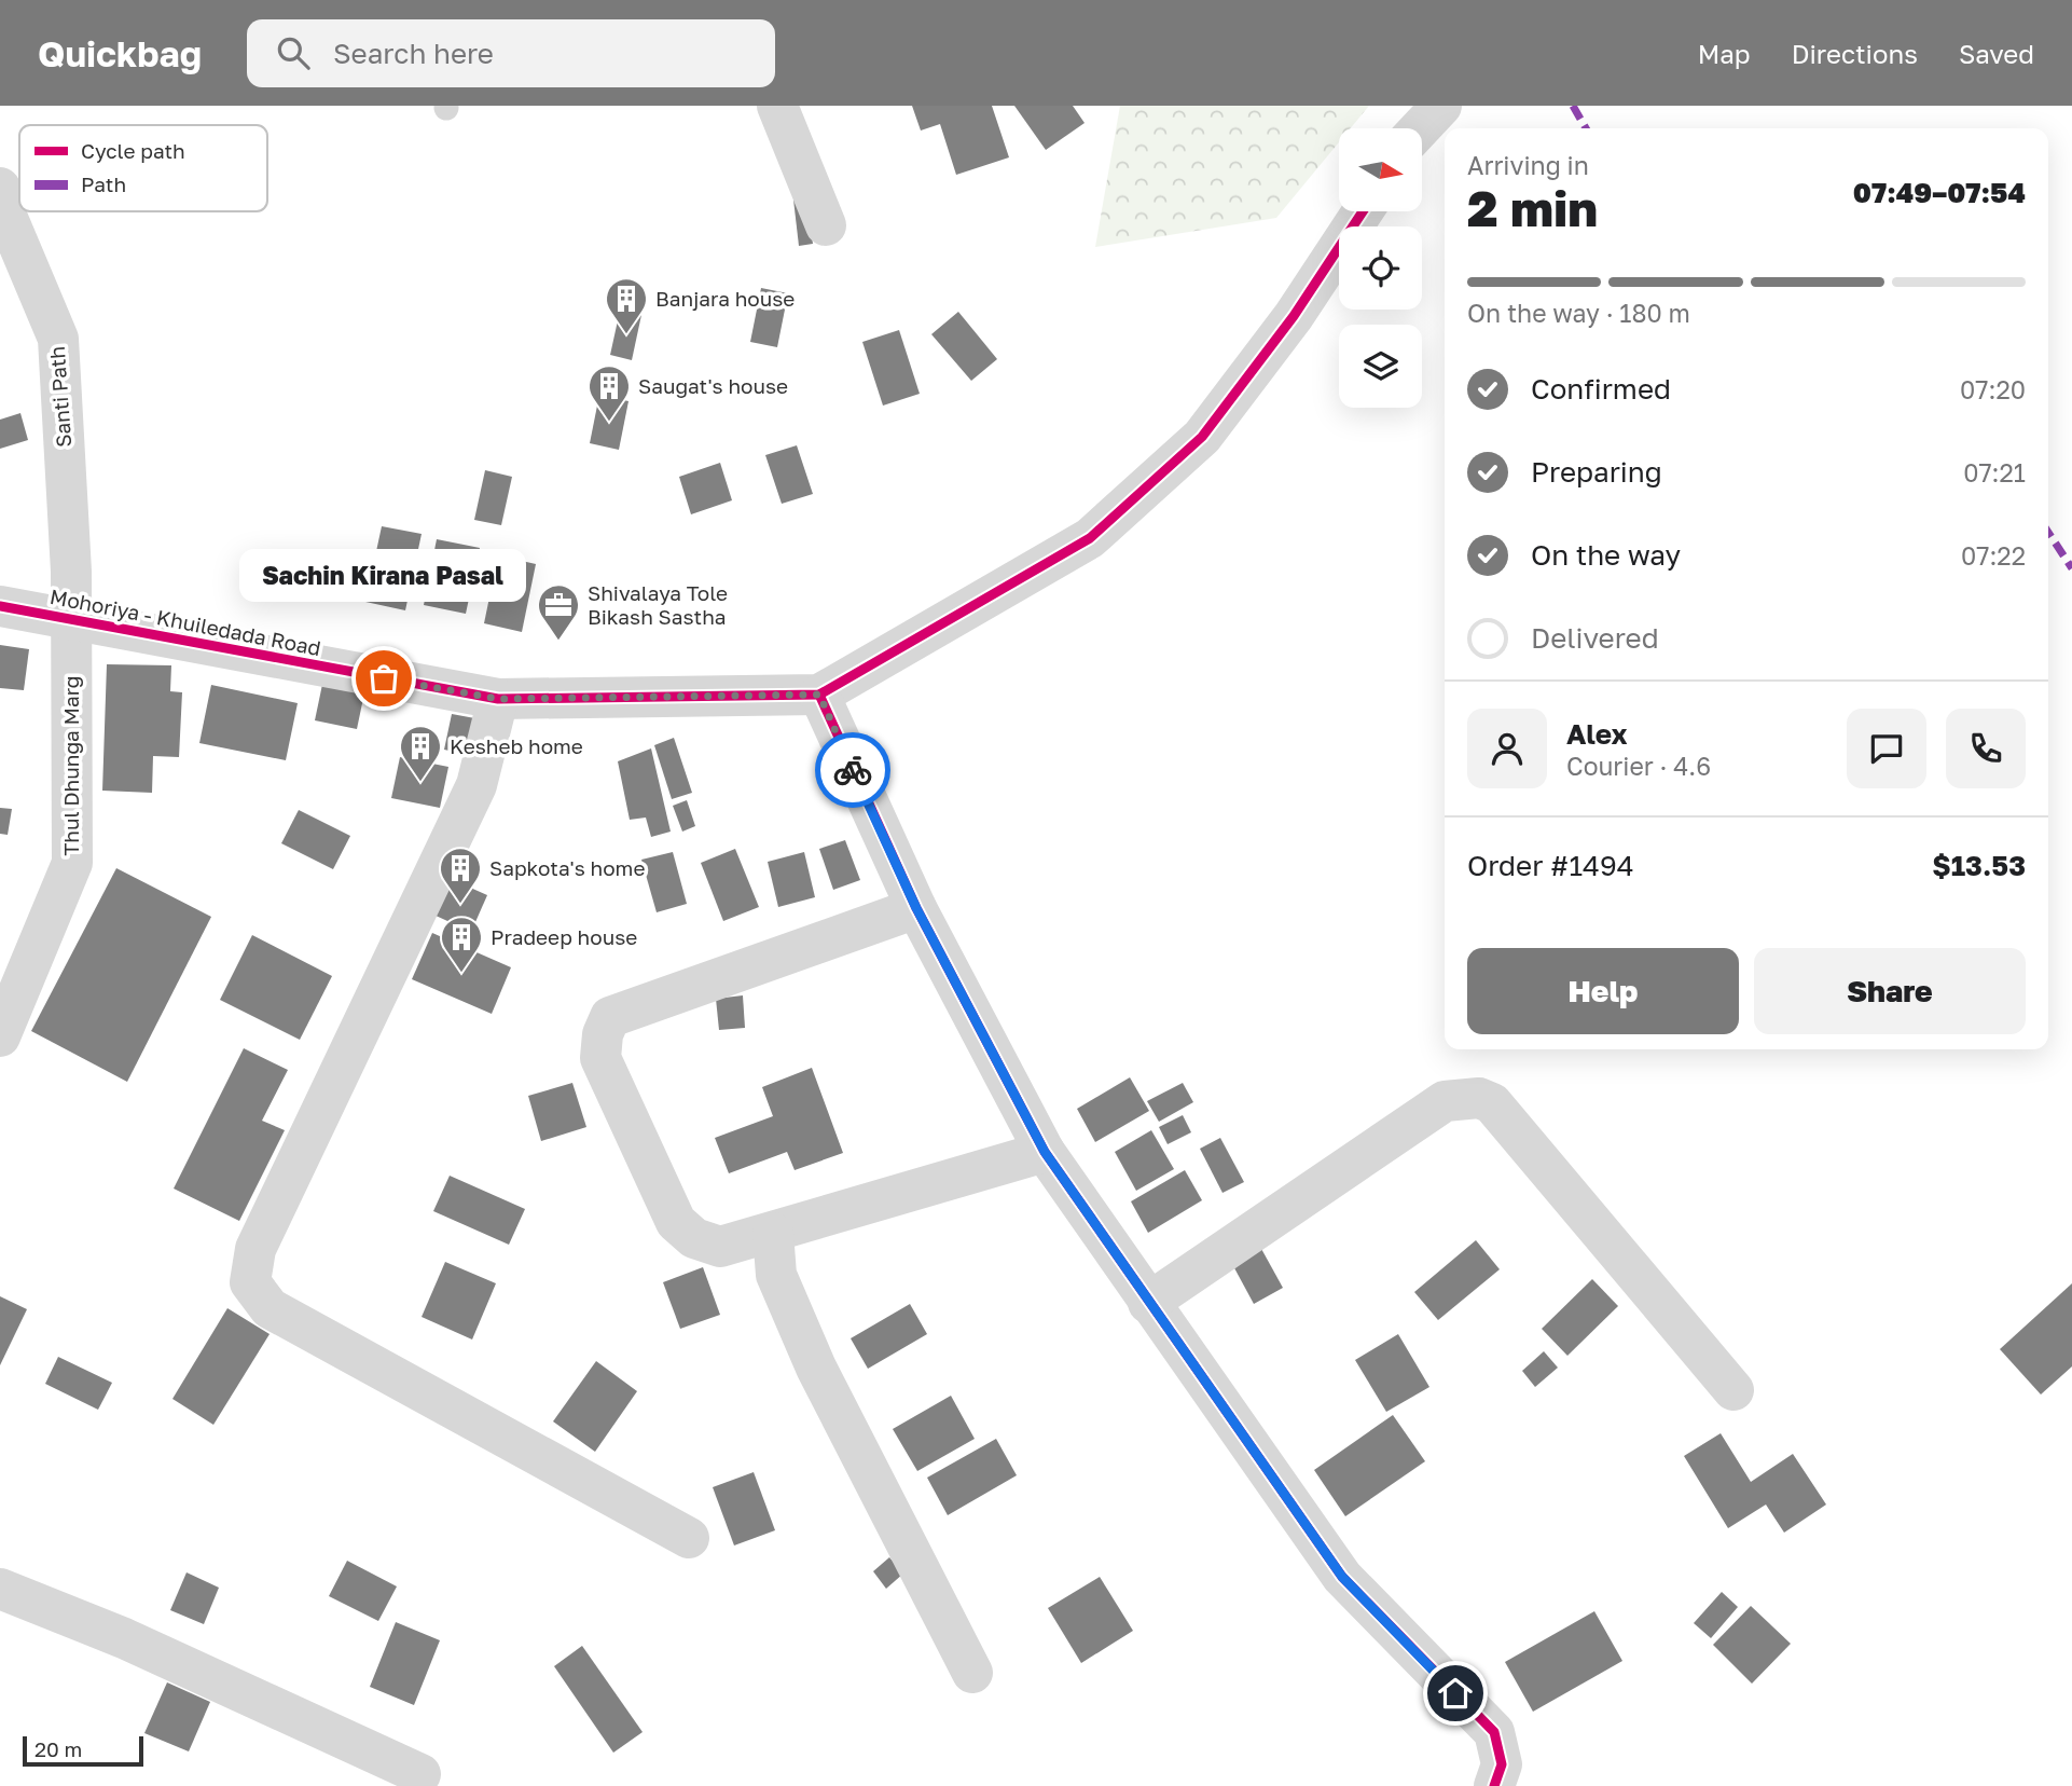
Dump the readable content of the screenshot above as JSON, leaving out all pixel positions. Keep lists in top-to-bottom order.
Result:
{
  "streets": {
    "street": ["Santi Path", "Mohoriya - Khuiledada Road", "Thul Dhunga Marg"]
  },
  "crossings": [
    ["Santi Path", "Thul Dhunga Marg"],
    ["Mohoriya - Khuiledada Road", "Thul Dhunga Marg"]
  ],
  "places": {
    "building": [
      "Banjara house",
      "Saugat's house",
      "Kesheb home",
      "Sapkota's home",
      "Pradeep house"
    ],
    "office": ["Shivalaya Tole Bikash Sastha"],
    "other": ["Sachin Kirana Pasal"]
  },
  "legend": ["Cycle path", "Path"],
  "scale_bar": "20 m",
  "north": "right",
  "page": {
    "header": "Quickbag",
    "search": "Search here",
    "nav": ["Map", "Directions", "Saved"],
    "heading": ["2 min", "Arriving in", "07:49–07:54"],
    "panel": [
      "Alex",
      "Courier · 4.6",
      "Order #1494",
      "$13.53"
    ],
    "bar": "On the way · 180 m",
    "list": [
      ["Confirmed", "07:20"],
      ["Preparing", "07:21"],
      ["On the way", "07:22"],
      "Delivered"
    ],
    "bubble": "Sachin Kirana Pasal",
    "buttons": ["Help", "Share"],
    "scale": "20 m"
  }
}
